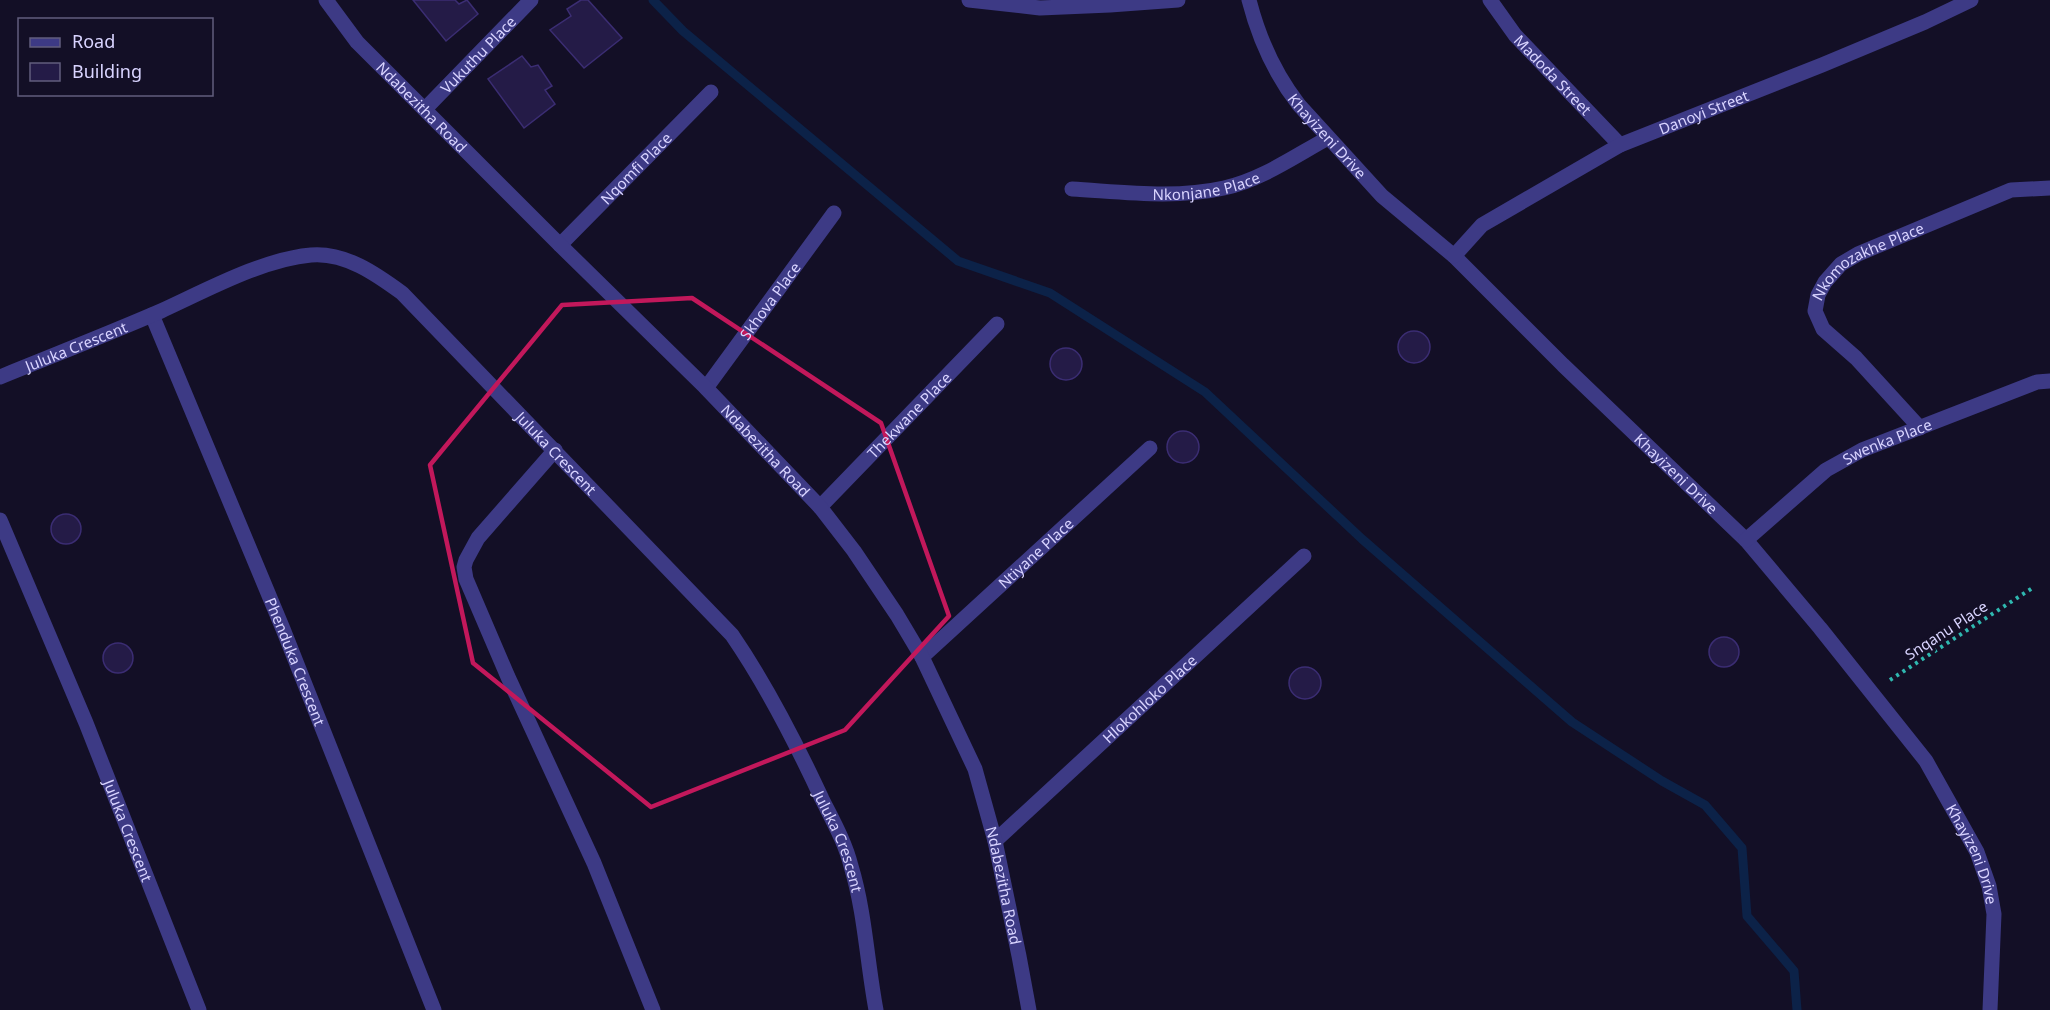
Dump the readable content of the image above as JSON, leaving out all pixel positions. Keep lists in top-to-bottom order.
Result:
{
  "streets": {
    "street": [
      "Vukuthu Place",
      "Madoda Street",
      "Ndabezitha Road",
      "Danoyi Street",
      "Khayizeni Drive",
      "Nqomfi Place",
      "Nkonjane Place",
      "Nkomozakhe Place",
      "Skhova Place",
      "Juluka Crescent",
      "Thekwane Place",
      "Swenka Place",
      "Ntiyane Place",
      "Phenduka Crescent",
      "Hlokohloko Place"
    ],
    "path": ["Snqanu Place"]
  },
  "crossings": [
    ["Vukuthu Place", "Ndabezitha Road"],
    ["Madoda Street", "Danoyi Street"],
    ["Ndabezitha Road", "Nqomfi Place"],
    ["Ndabezitha Road", "Skhova Place"],
    ["Ndabezitha Road", "Thekwane Place"],
    ["Ndabezitha Road", "Ntiyane Place"],
    ["Ndabezitha Road", "Hlokohloko Place"],
    ["Danoyi Street", "Khayizeni Drive"],
    ["Khayizeni Drive", "Nkonjane Place"],
    ["Khayizeni Drive", "Swenka Place"],
    ["Khayizeni Drive", "Snqanu Place"],
    ["Nkomozakhe Place", "Swenka Place"],
    ["Juluka Crescent", "Phenduka Crescent"]
  ],
  "legend": ["Road", "Building"]
}
